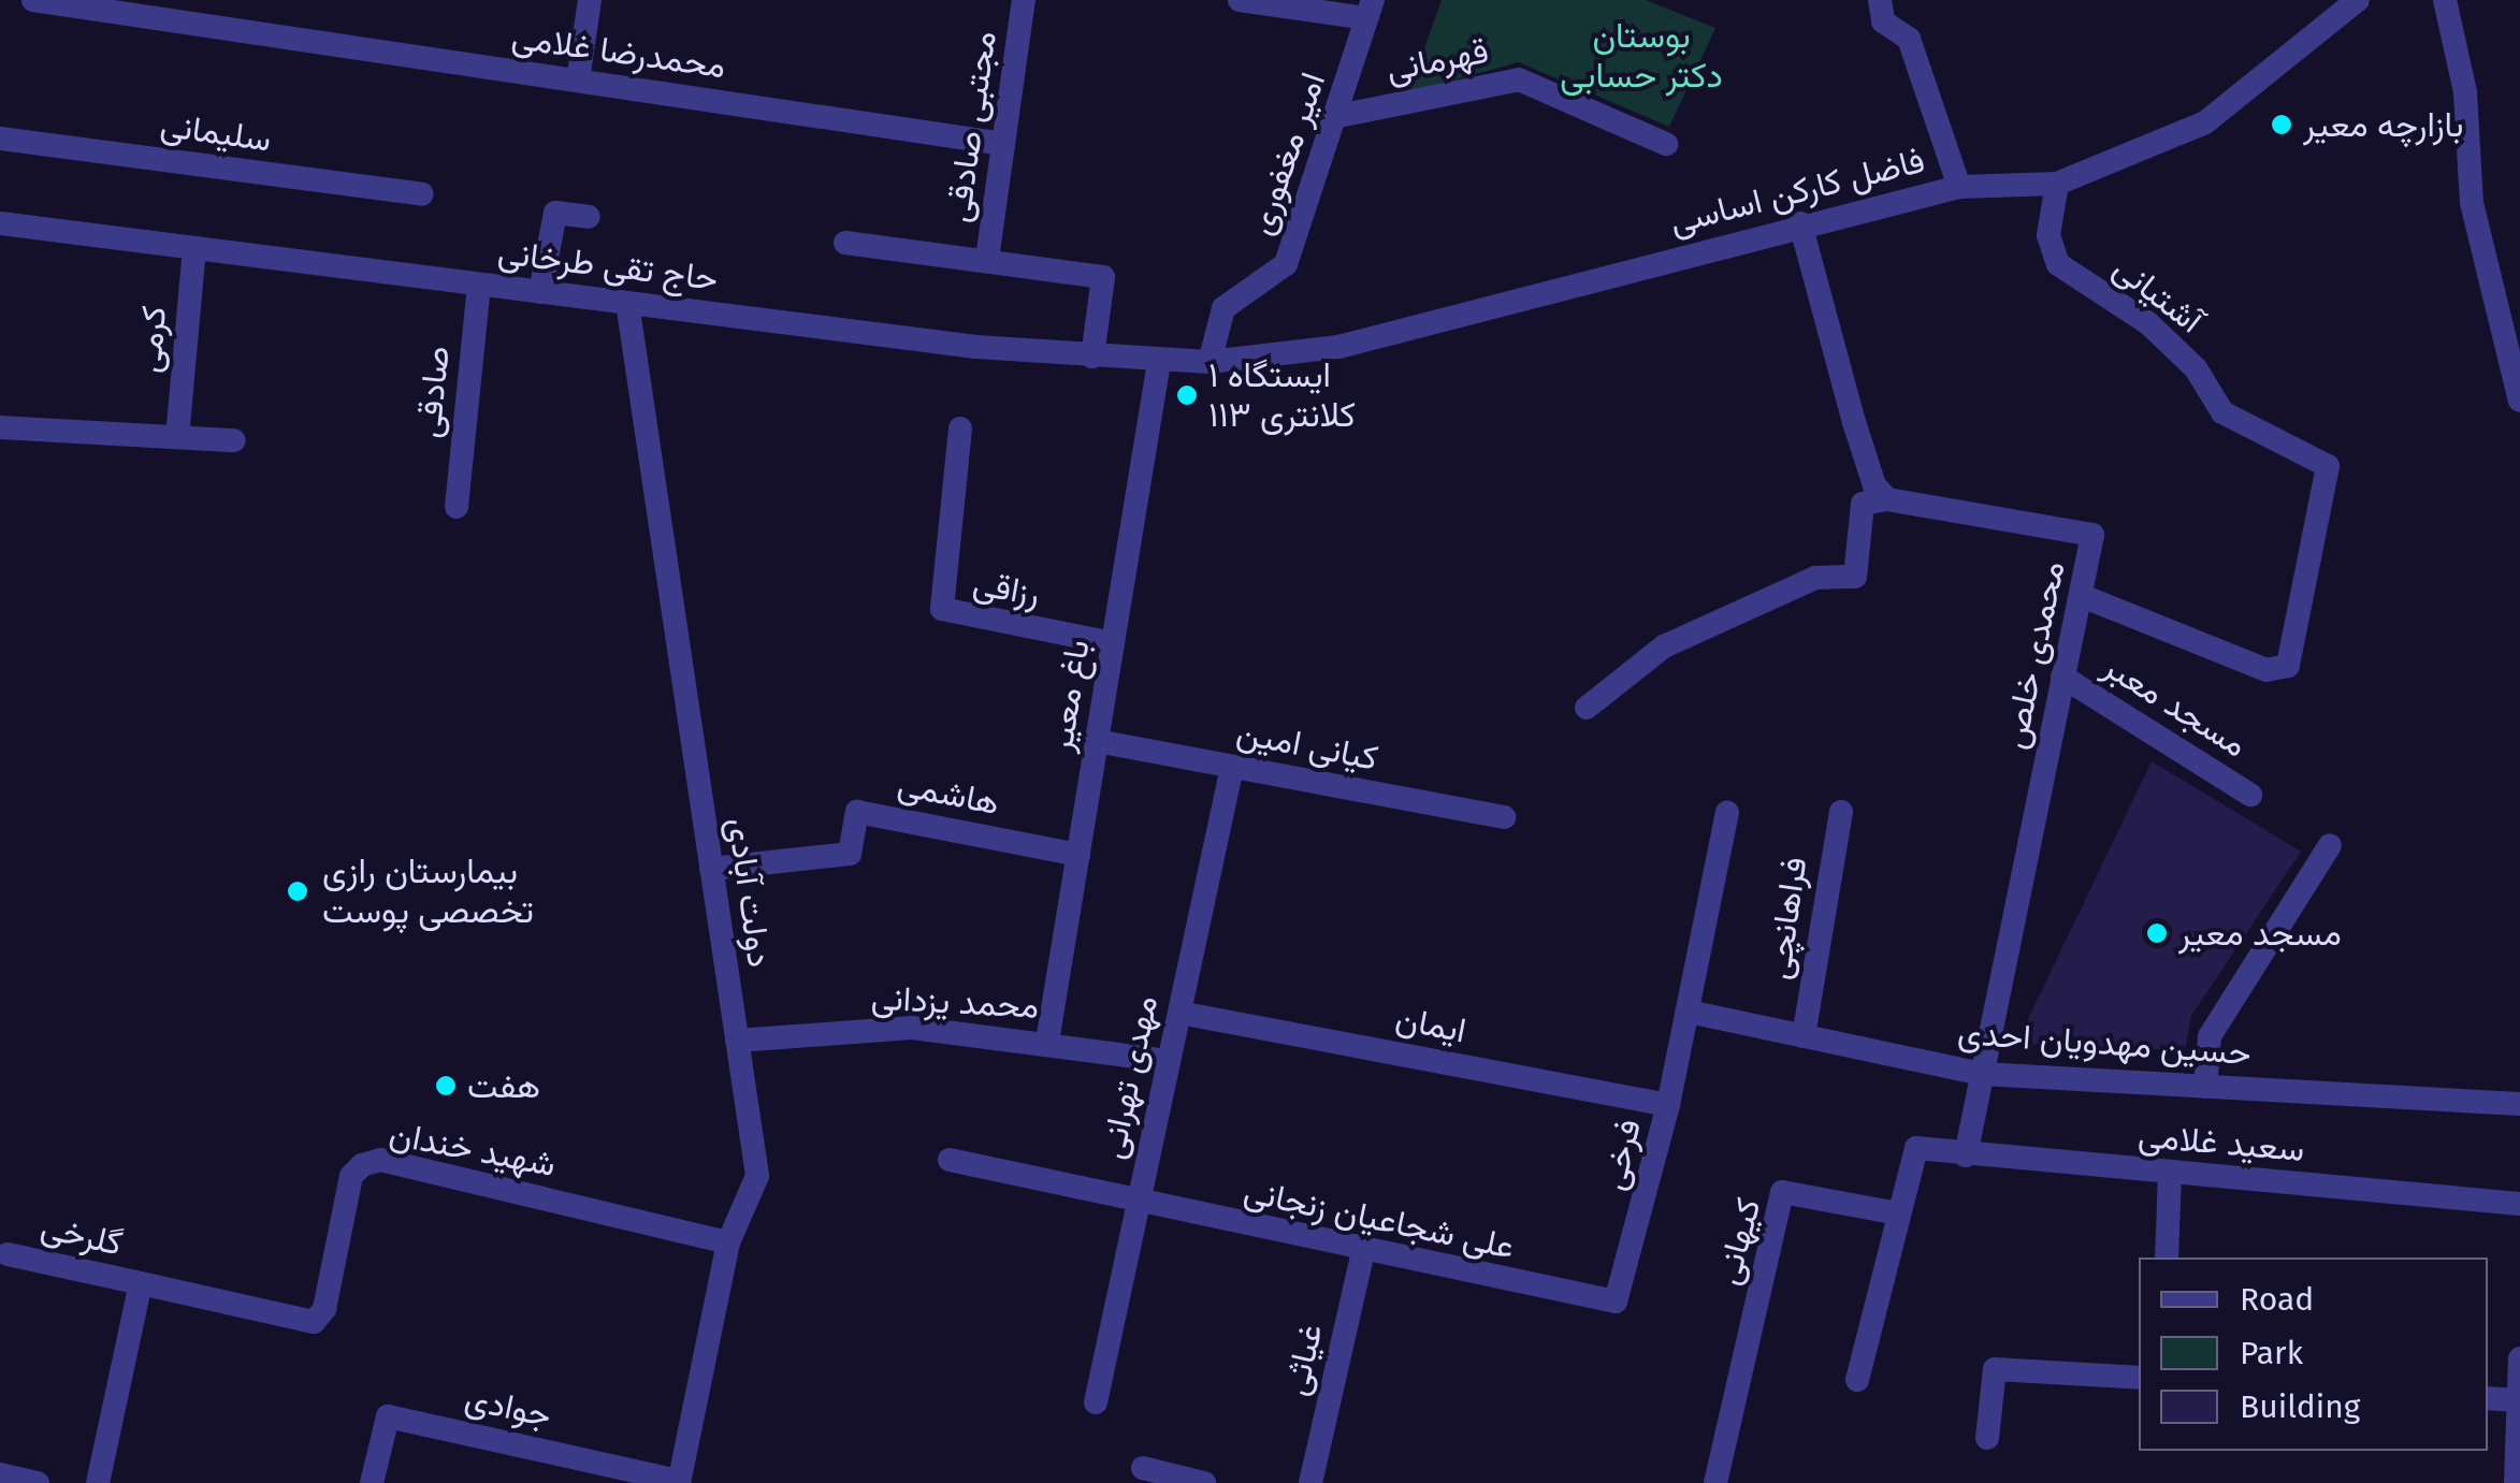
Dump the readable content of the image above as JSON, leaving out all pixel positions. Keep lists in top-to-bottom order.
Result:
{
  "streets": {
    "street": [
      "محمدرضا غلامی",
      "قهرمانی",
      "مجتبی صادقی",
      "سلیمانی",
      "امیر مغفوری",
      "فاضل کارکن اساسی",
      "حاج تقی طرخانی",
      "آشتیانی",
      "کرمی",
      "صادقی",
      "رزاقی",
      "محمدی خلص",
      "باغ معیر",
      "مسجد معبر",
      "کیانی امین",
      "هاشمی",
      "دولت آبادی",
      "فراهانچی",
      "محمد یزدانی",
      "ایمان",
      "حسین مهدویان احدی",
      "مهدی تهرانی",
      "سعید غلامی",
      "شهید خندان",
      "فرخی",
      "علی شجاعیان زنجانی",
      "گلرخی",
      "کیهانی",
      "غیاثی",
      "جوادی"
    ]
  },
  "crossings": [
    ["محمدرضا غلامی", "مجتبی صادقی"],
    ["قهرمانی", "امیر مغفوری"],
    ["مجتبی صادقی", "حاج تقی طرخانی"],
    ["امیر مغفوری", "فاضل کارکن اساسی"],
    ["امیر مغفوری", "حاج تقی طرخانی"],
    ["فاضل کارکن اساسی", "حاج تقی طرخانی"],
    ["فاضل کارکن اساسی", "آشتیانی"],
    ["حاج تقی طرخانی", "کرمی"],
    ["حاج تقی طرخانی", "صادقی"],
    ["حاج تقی طرخانی", "باغ معیر"],
    ["حاج تقی طرخانی", "دولت آبادی"],
    ["آشتیانی", "محمدی خلص"],
    ["رزاقی", "باغ معیر"],
    ["محمدی خلص", "مسجد معبر"],
    ["محمدی خلص", "حسین مهدویان احدی"],
    ["محمدی خلص", "سعید غلامی"],
    ["باغ معیر", "کیانی امین"],
    ["باغ معیر", "هاشمی"],
    ["باغ معیر", "محمد یزدانی"],
    ["کیانی امین", "مهدی تهرانی"],
    ["هاشمی", "دولت آبادی"],
    ["دولت آبادی", "محمد یزدانی"],
    ["دولت آبادی", "شهید خندان"],
    ["دولت آبادی", "جوادی"],
    ["فراهانچی", "حسین مهدویان احدی"],
    ["محمد یزدانی", "مهدی تهرانی"],
    ["ایمان", "مهدی تهرانی"],
    ["ایمان", "فرخی"],
    ["حسین مهدویان احدی", "فرخی"],
    ["مهدی تهرانی", "علی شجاعیان زنجانی"],
    ["سعید غلامی", "کیهانی"],
    ["شهید خندان", "گلرخی"],
    ["فرخی", "علی شجاعیان زنجانی"],
    ["علی شجاعیان زنجانی", "غیاثی"]
  ],
  "parks": ["بوستان دکتر حسابی"],
  "places": [
    "بازارچه معیر",
    "ایستگاه ۱ کلانتری ۱۱۳",
    "بیمارستان رازی تخصصی پوست",
    "مسجد معیر",
    "هفت"
  ],
  "legend": ["Road", "Park", "Building"]
}
